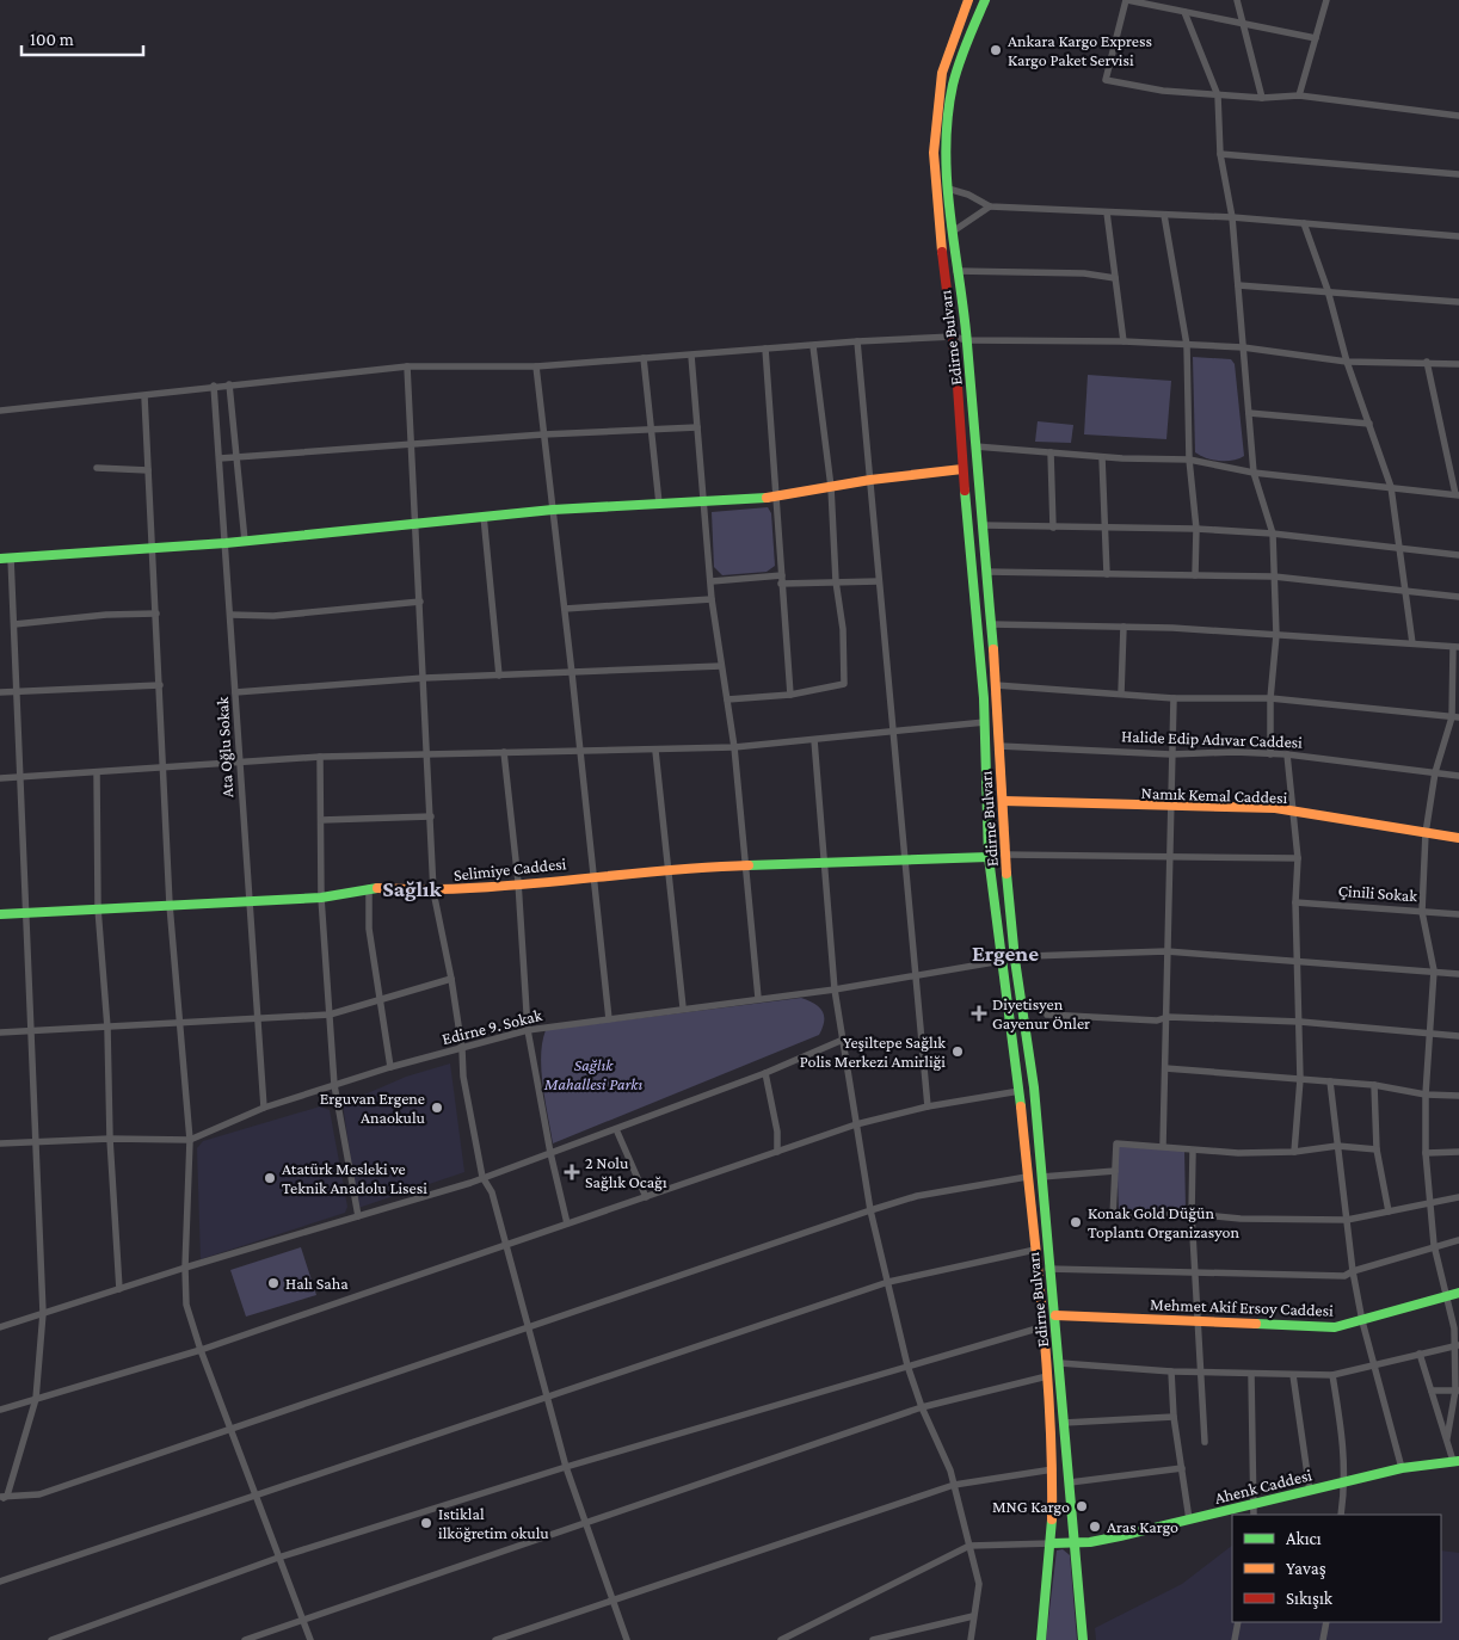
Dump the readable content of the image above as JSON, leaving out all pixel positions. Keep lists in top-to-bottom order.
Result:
{
  "streets": {
    "main road": [
      "Edirne Bulvarı",
      "Namık Kemal Caddesi",
      "Selimiye Caddesi",
      "Mehmet Akif Ersoy Caddesi",
      "Ahenk Caddesi"
    ],
    "street": [
      "Halide Edip Adıvar Caddesi",
      "Ata Oğlu Sokak",
      "Çinili Sokak",
      "Edirne 9. Sokak"
    ]
  },
  "crossings": [
    ["Edirne Bulvarı", "Halide Edip Adıvar Caddesi"],
    ["Edirne Bulvarı", "Namık Kemal Caddesi"],
    ["Edirne Bulvarı", "Selimiye Caddesi"],
    ["Edirne Bulvarı", "Edirne 9. Sokak"],
    ["Edirne Bulvarı", "Mehmet Akif Ersoy Caddesi"],
    ["Edirne Bulvarı", "Ahenk Caddesi"],
    ["Ata Oğlu Sokak", "Selimiye Caddesi"],
    ["Ata Oğlu Sokak", "Edirne 9. Sokak"]
  ],
  "districts": ["Sağlık", "Ergene"],
  "parks": ["Sağlık Mahallesi Parkı"],
  "places": {
    "other": [
      "Ankara Kargo Express Kargo Paket Servisi",
      "Yeşiltepe Sağlık Polis Merkezi Amirliği",
      "Erguvan Ergene Anaokulu",
      "Atatürk Mesleki ve Teknik Anadolu Lisesi",
      "Konak Gold Düğün Toplantı Organizasyon",
      "Halı Saha",
      "MNG Kargo",
      "Istiklal ilköğretim okulu",
      "Aras Kargo"
    ],
    "health": ["Diyetisyen Gayenur Önler", "2 Nolu Sağlık Ocağı"]
  },
  "legend": ["Akıcı", "Yavaş", "Sıkışık"],
  "scale_bar": "100 m"
}
